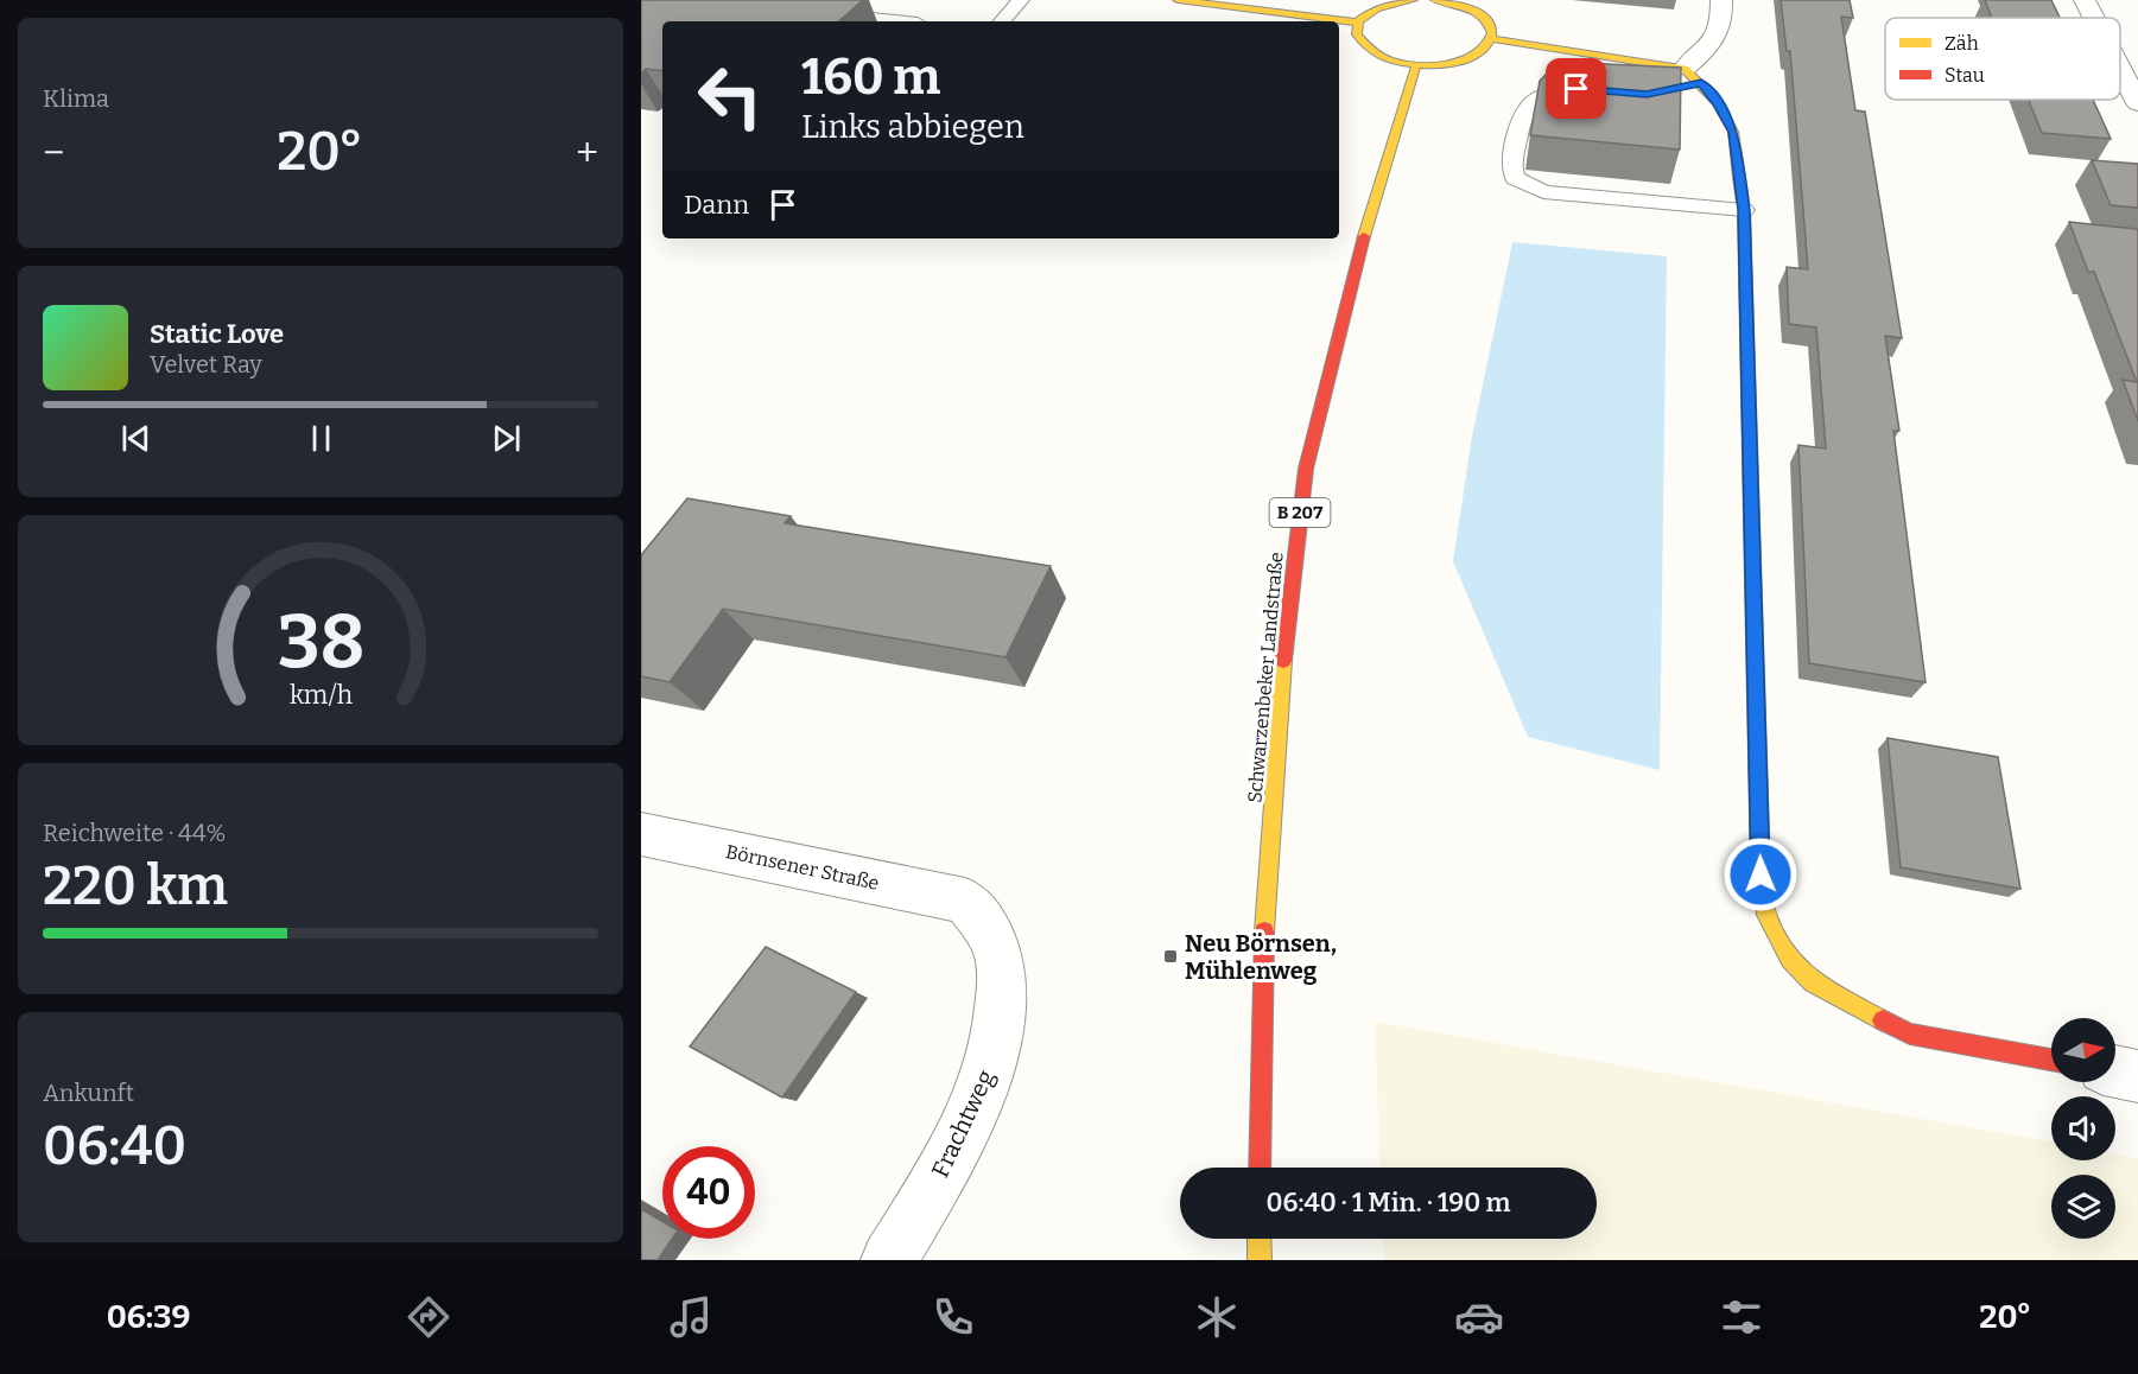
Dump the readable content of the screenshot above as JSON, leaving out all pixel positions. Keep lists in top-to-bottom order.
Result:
{
  "streets": {
    "main road": ["B 207", "Schwarzenbeker Landstraße"],
    "street": ["Börnsener Straße", "Frachtweg"]
  },
  "crossings": [
    ["Börnsener Straße", "Frachtweg"]
  ],
  "places": {
    "transit": ["Neu Börnsen, Mühlenweg"]
  },
  "legend": ["Zäh", "Stau"],
  "north": "right",
  "page": {
    "tile": [
      "Klima",
      ["Reichweite · 44%", "220 km"],
      ["Ankunft", "06:40"]
    ],
    "turn": ["160 m", "Links abbiegen"],
    "heat": ["−", "20°", "+"],
    "then": "Dann",
    "song": ["Static Love", "Velvet Ray"],
    "limit": "40",
    "trip": "06:40 · 1 Min. · 190 m",
    "tabs": ["06:39", "20°"],
    "gauge": ["38", "km/h"]
  }
}
